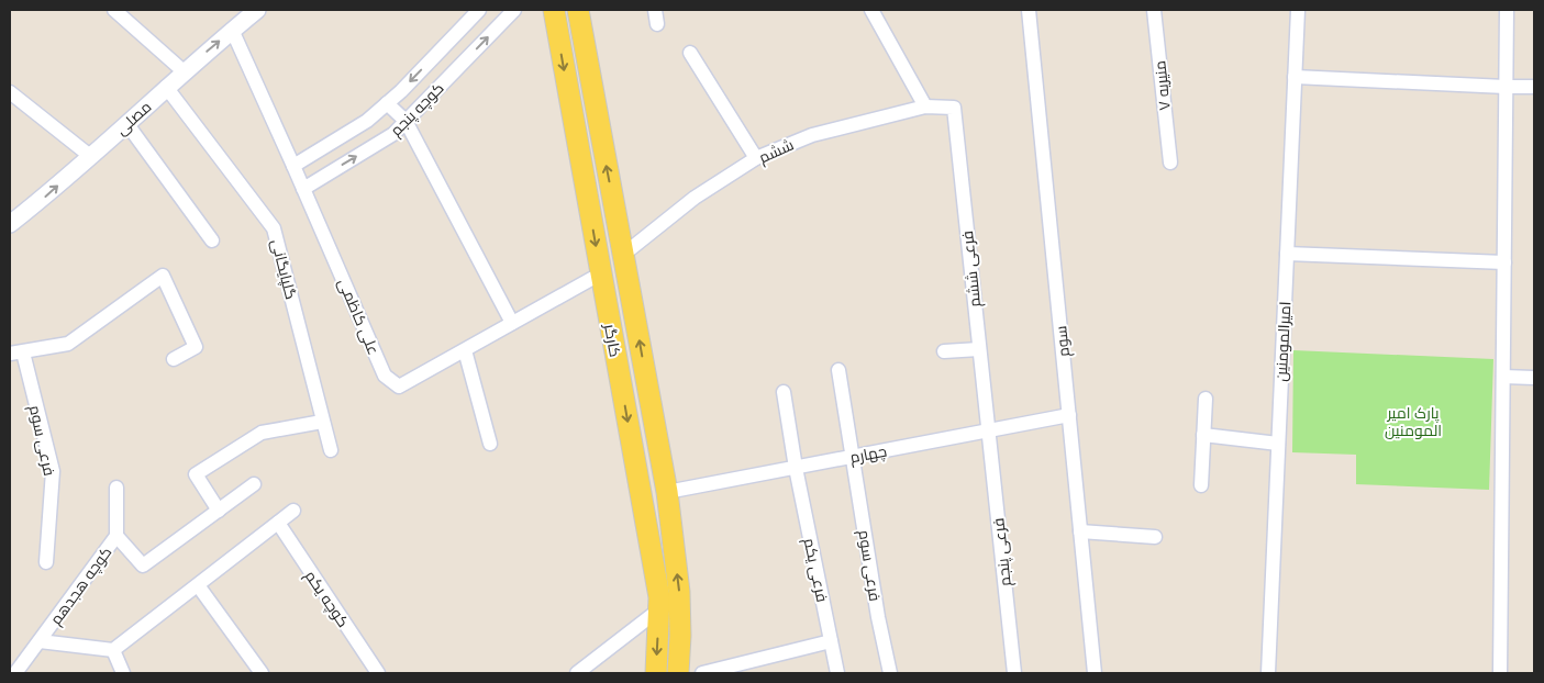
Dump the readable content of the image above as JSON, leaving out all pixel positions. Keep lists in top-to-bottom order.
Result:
{
  "streets": {
    "main road": ["کارگر"],
    "street": [
      "منیریه ۷",
      "کوچه پنجم",
      "مصلی",
      "ششم",
      "گلپایگانی",
      "فرعی ششم",
      "علی کاظمی",
      "سوم",
      "امیرالمومنین",
      "فرعی سوم",
      "چهارم",
      "فرعی پنجم",
      "فرعی یکم",
      "کوچه هجدهم",
      "کوچه یکم"
    ]
  },
  "crossings": [
    ["کوچه پنجم", "علی کاظمی"],
    ["مصلی", "گلپایگانی"],
    ["مصلی", "علی کاظمی"],
    ["ششم", "فرعی ششم"],
    ["ششم", "کارگر"],
    ["فرعی ششم", "چهارم"],
    ["فرعی ششم", "فرعی پنجم"],
    ["علی کاظمی", "کارگر"],
    ["کارگر", "چهارم"],
    ["سوم", "چهارم"],
    ["فرعی سوم", "چهارم"],
    ["چهارم", "فرعی پنجم"],
    ["چهارم", "فرعی یکم"]
  ],
  "one_way": ["مصلی"],
  "parks": ["پارک امیر المومنین"]
}
